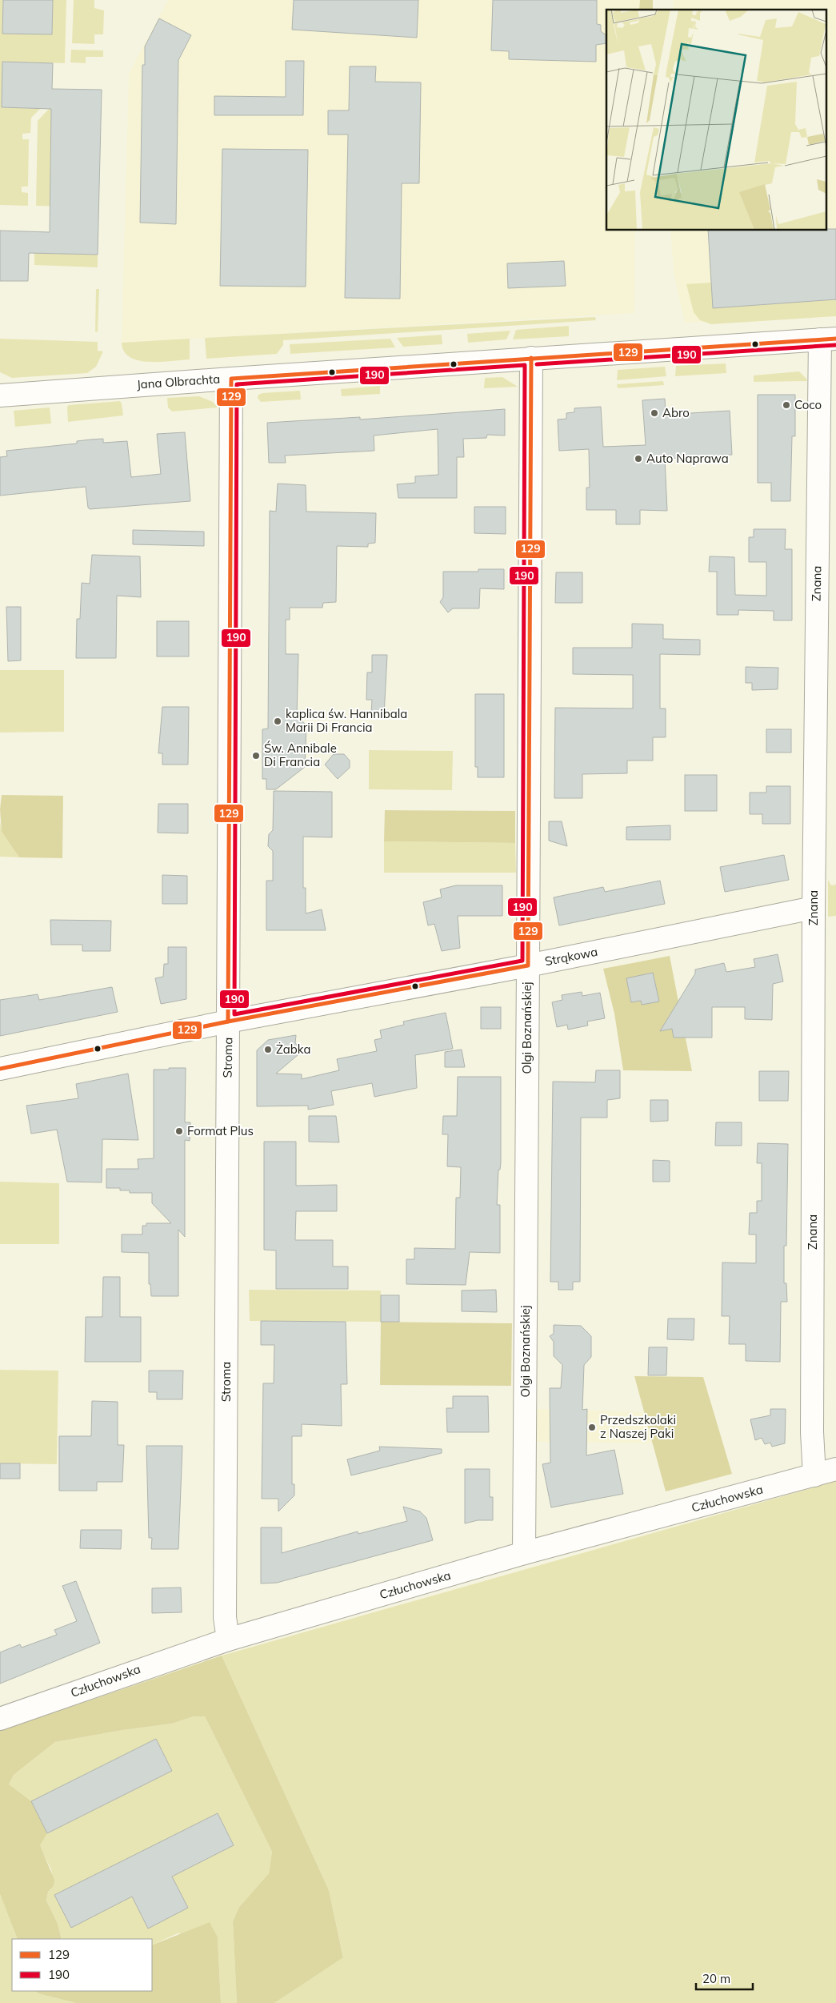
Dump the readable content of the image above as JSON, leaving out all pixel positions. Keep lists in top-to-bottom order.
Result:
{
  "streets": {
    "street": [
      "Jana Olbrachta",
      "Znana",
      "Strąkowa",
      "Olgi Boznańskiej",
      "Stroma",
      "Człuchowska"
    ]
  },
  "crossings": [
    ["Jana Olbrachta", "Znana"],
    ["Jana Olbrachta", "Olgi Boznańskiej"],
    ["Jana Olbrachta", "Stroma"],
    ["Znana", "Strąkowa"],
    ["Znana", "Człuchowska"],
    ["Strąkowa", "Olgi Boznańskiej"],
    ["Strąkowa", "Stroma"],
    ["Olgi Boznańskiej", "Człuchowska"],
    ["Stroma", "Człuchowska"]
  ],
  "places": [
    "Coco",
    "Abro",
    "Auto Naprawa",
    "kaplica św. Hannibala Marii Di Francia",
    "Św. Annibale Di Francia",
    "Żabka",
    "Format Plus",
    "Przedszkolaki z Naszej Paki"
  ],
  "lines": ["transit line 129", "transit line 190"],
  "legend": ["129", "190"],
  "scale_bar": "20 m"
}
